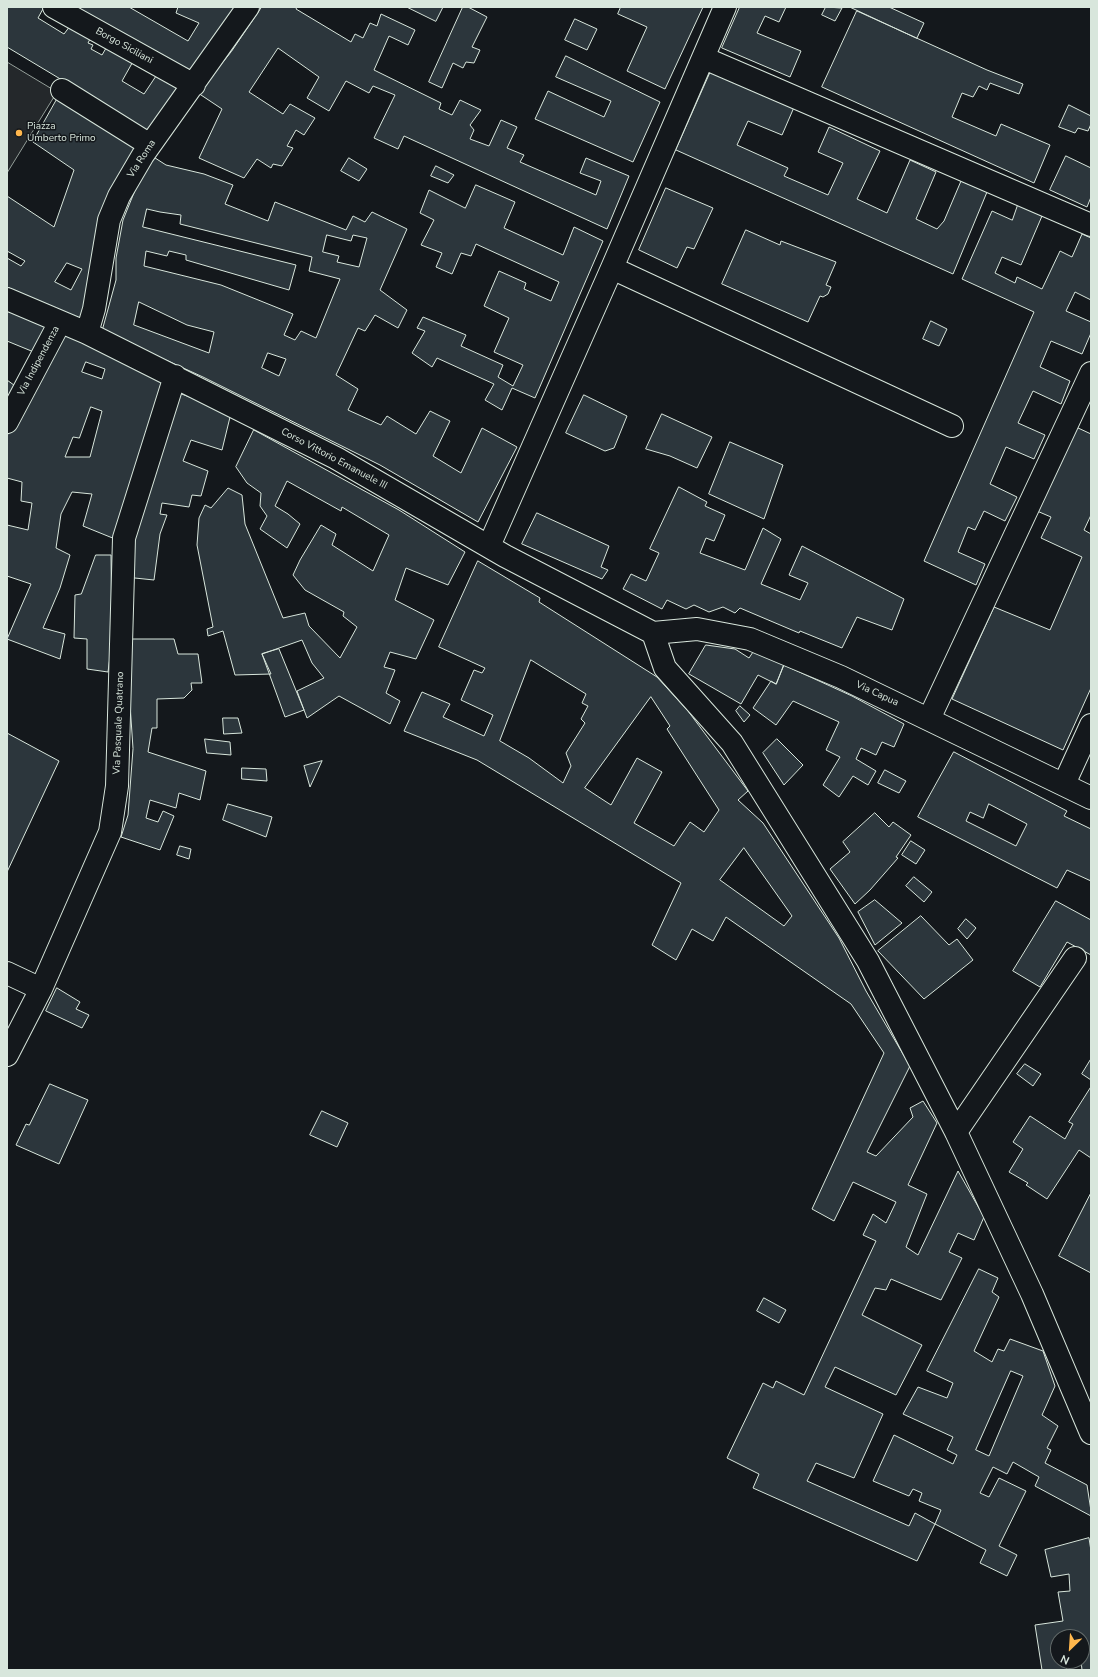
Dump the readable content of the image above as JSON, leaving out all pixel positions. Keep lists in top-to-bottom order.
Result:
{
  "streets": {
    "street": [
      "Borgo Siciliani",
      "Via Roma",
      "Via Indipendenza",
      "Corso Vittorio Emanuele III",
      "Via Capua",
      "Via Pasquale Quatrano"
    ]
  },
  "crossings": [
    ["Borgo Siciliani", "Via Roma"],
    ["Via Roma", "Corso Vittorio Emanuele III"],
    ["Via Indipendenza", "Corso Vittorio Emanuele III"],
    ["Corso Vittorio Emanuele III", "Via Capua"],
    ["Corso Vittorio Emanuele III", "Via Pasquale Quatrano"]
  ],
  "places": ["Piazza Umberto Primo"],
  "north": "bottom left"
}
